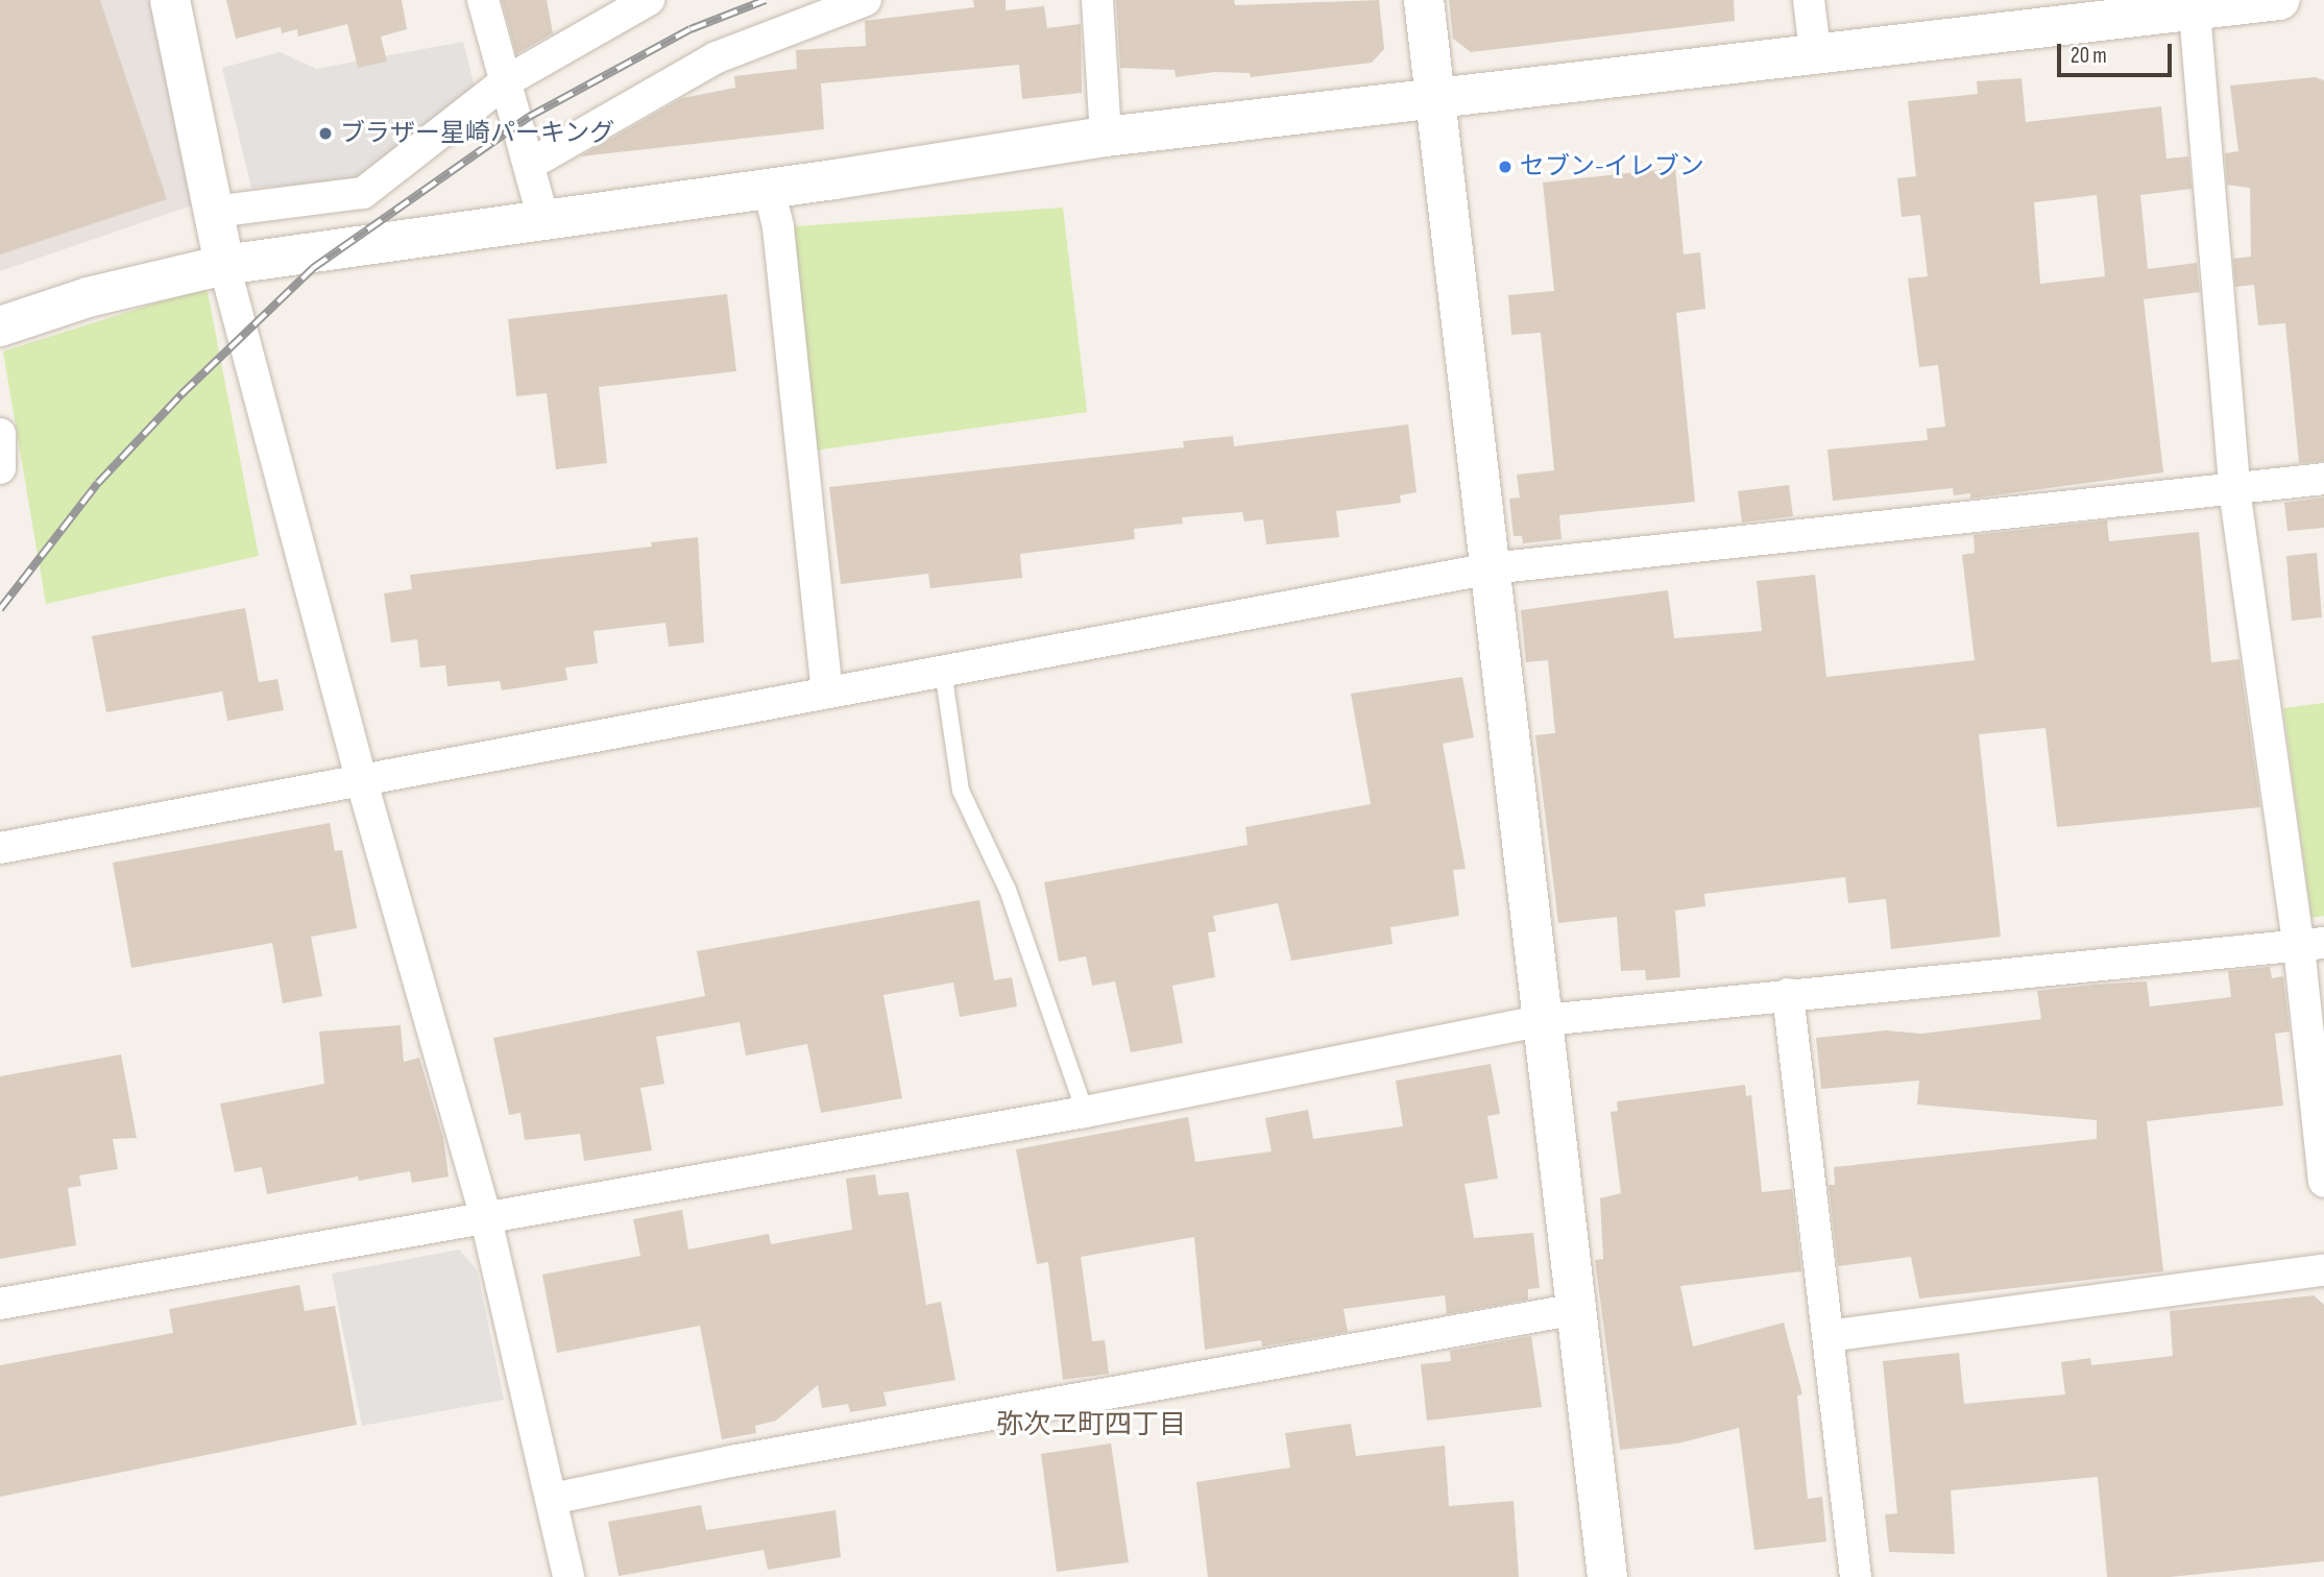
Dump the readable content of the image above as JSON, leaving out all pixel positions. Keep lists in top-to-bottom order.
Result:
{
  "districts": ["弥次ヱ町四丁目"],
  "places": ["ブラザー星崎パーキング", "セブン-イレブン"],
  "scale_bar": "20 m"
}
